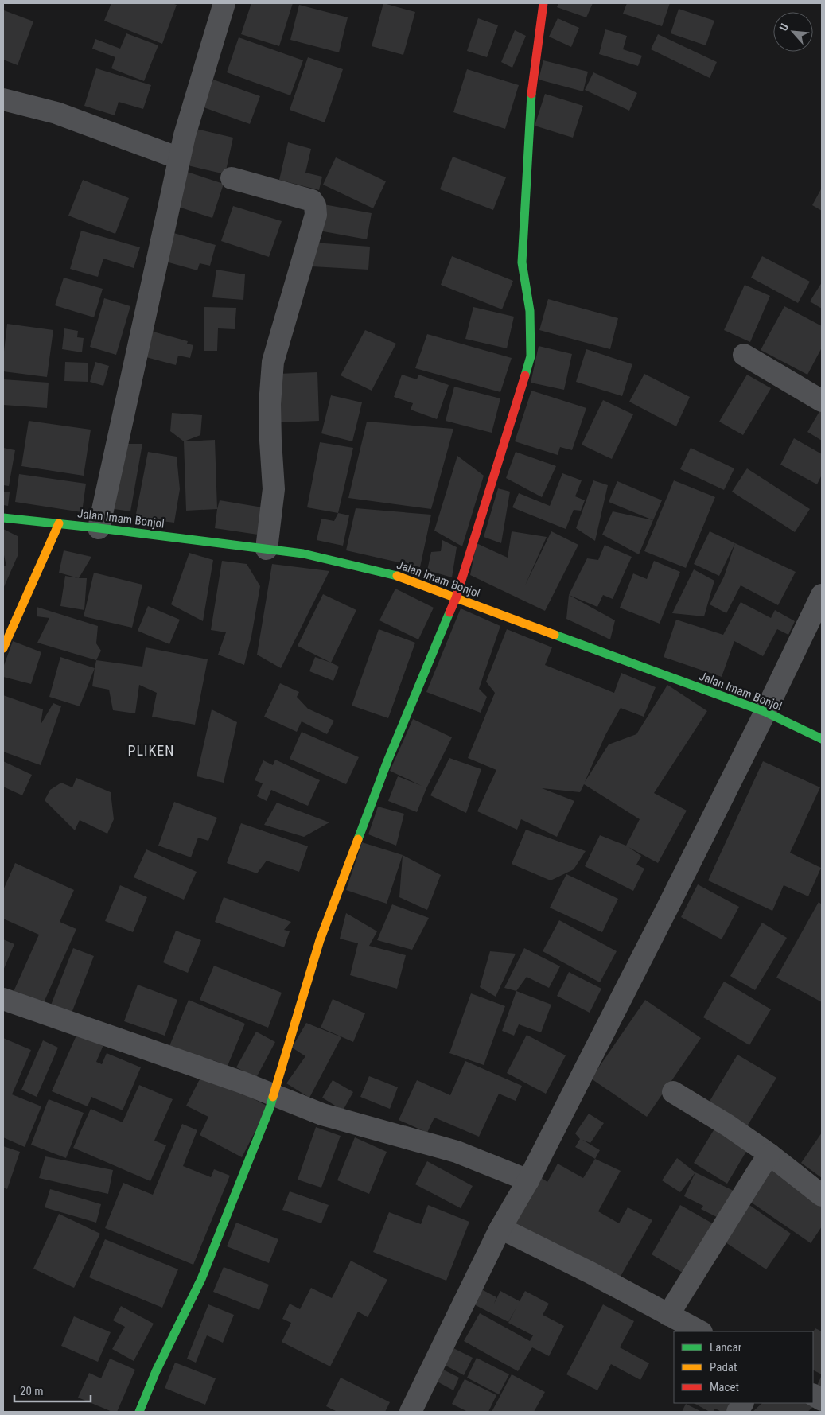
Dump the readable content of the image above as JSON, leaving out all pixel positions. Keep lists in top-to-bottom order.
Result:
{
  "streets": {
    "street": ["Jalan Imam Bonjol"]
  },
  "districts": ["PLIKEN"],
  "legend": ["Lancar", "Padat", "Macet"],
  "scale_bar": "20 m",
  "north": "top left"
}
